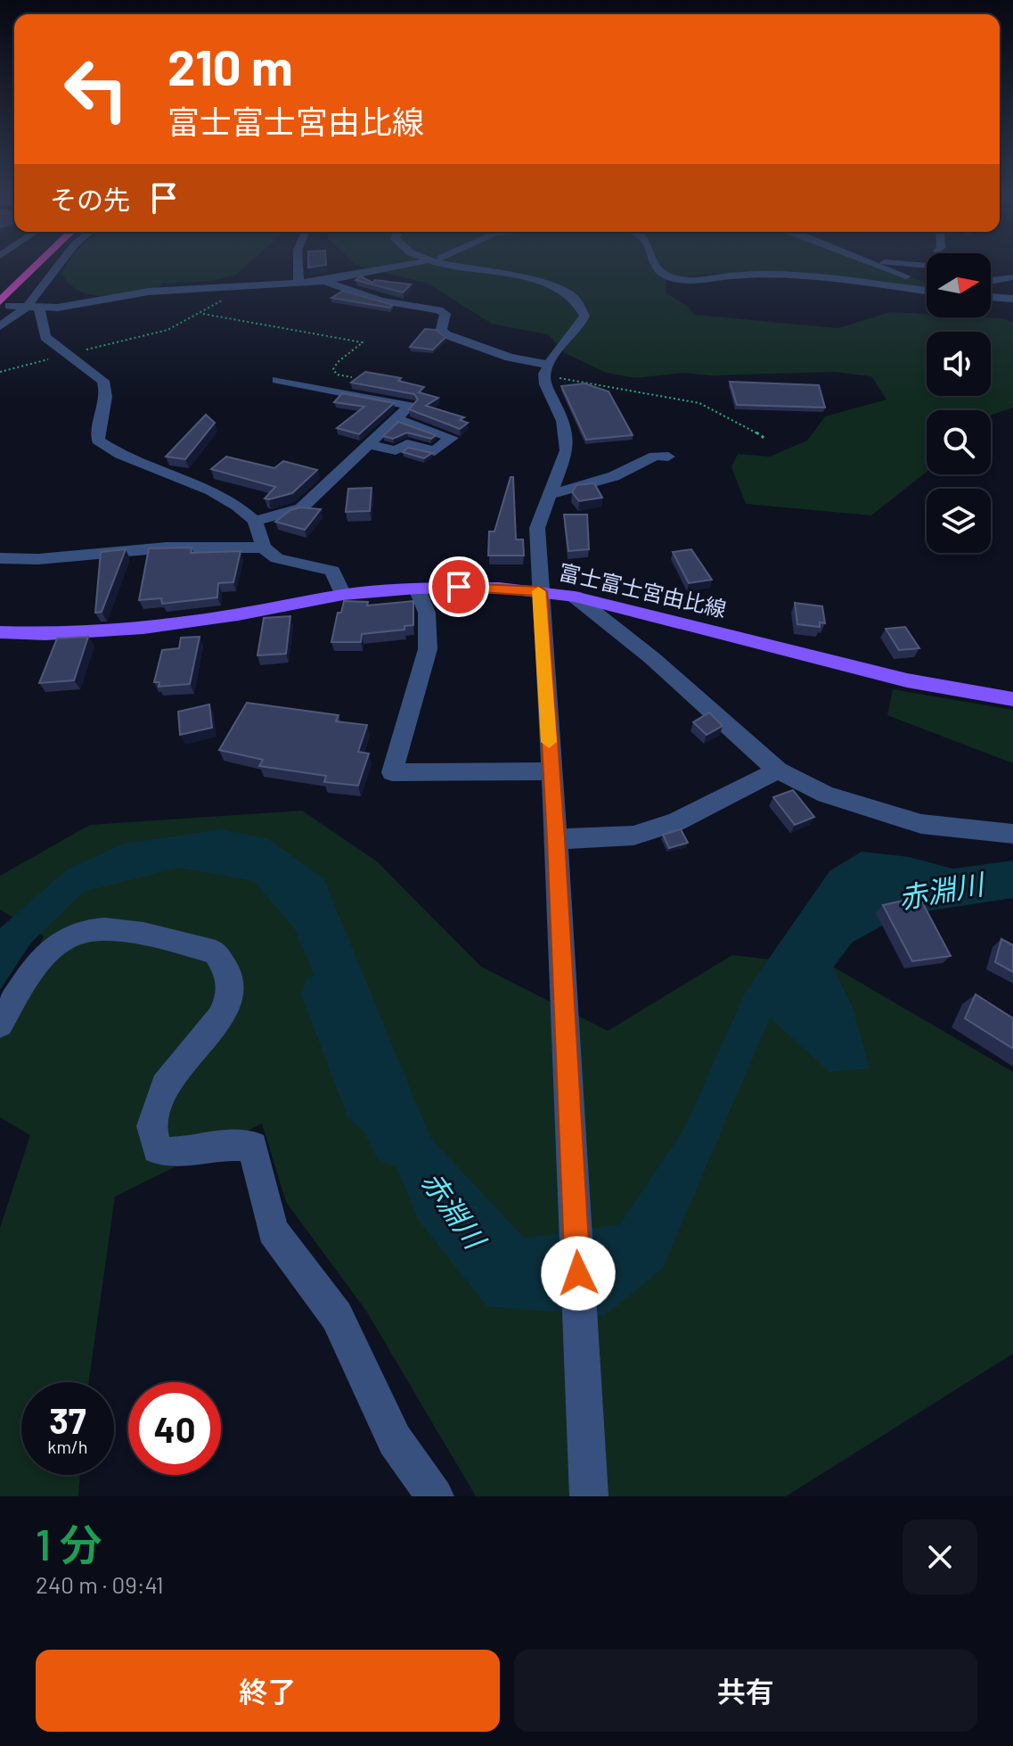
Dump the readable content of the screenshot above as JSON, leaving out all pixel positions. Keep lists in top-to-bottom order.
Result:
{
  "streets": {
    "main road": ["富士富士宮由比線"]
  },
  "water": ["赤淵川"],
  "north": "right",
  "page": {
    "turn": ["210 m", "富士富士宮由比線"],
    "then": "その先",
    "speed": "37 km/h",
    "limit": "40",
    "heading": ["1 分", "240 m · 09:41"],
    "buttons": ["終了", "共有"]
  }
}
